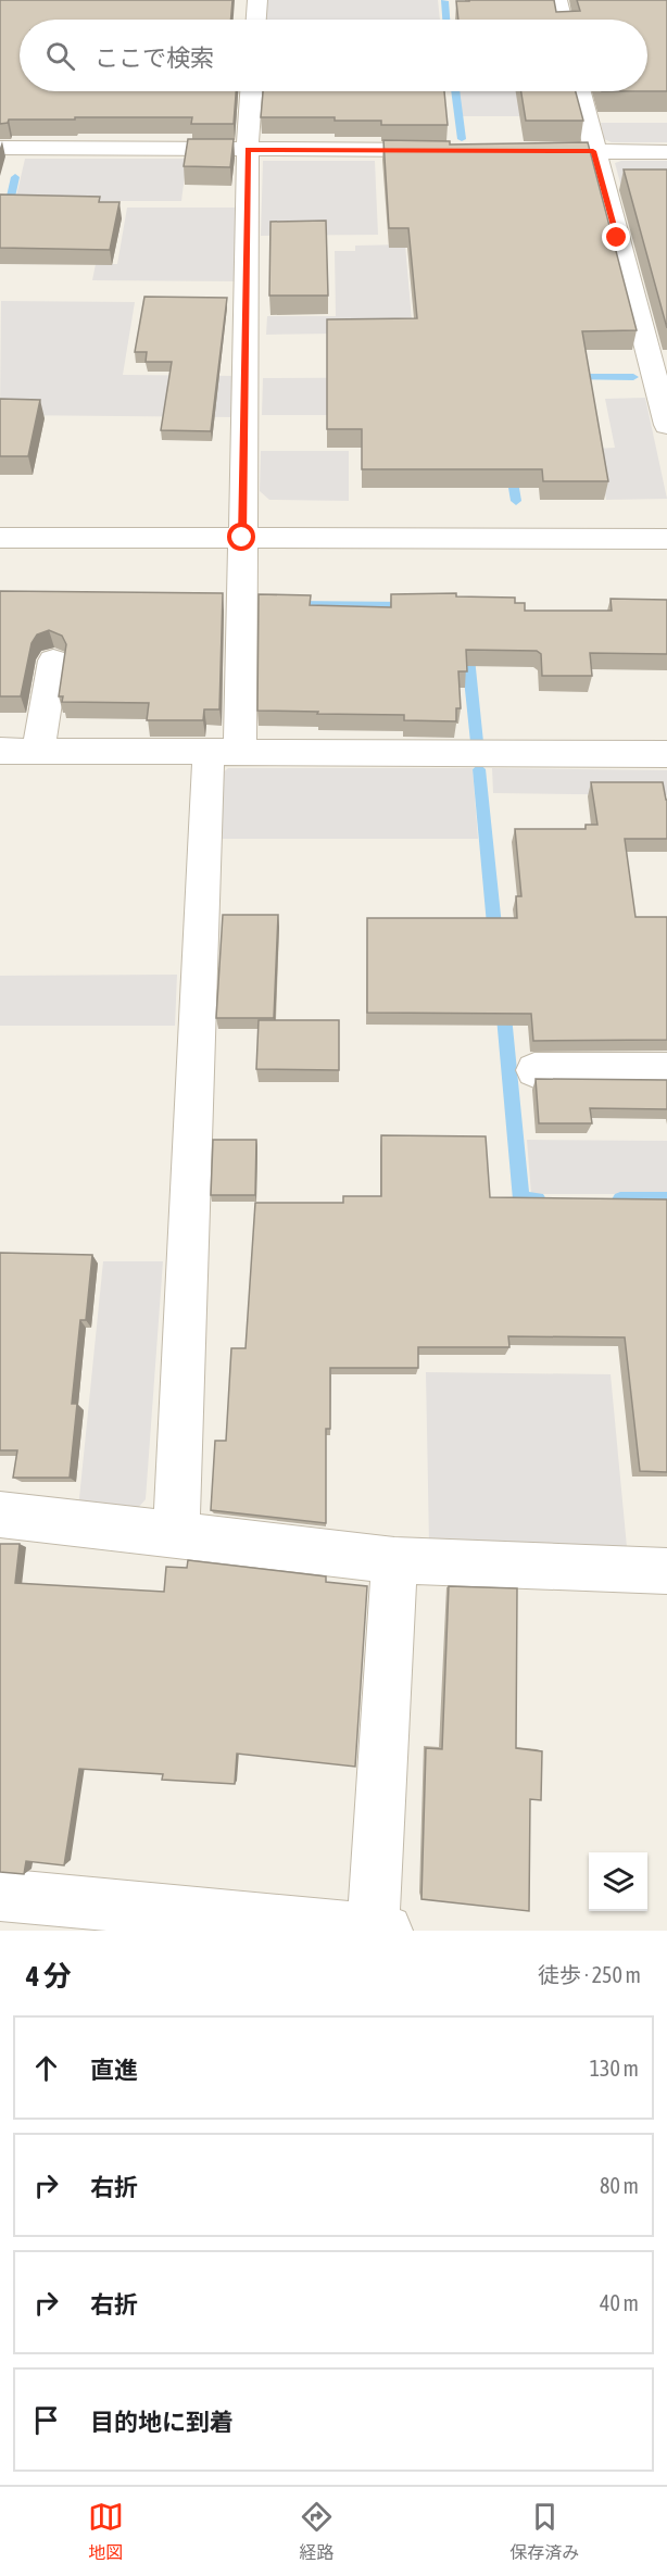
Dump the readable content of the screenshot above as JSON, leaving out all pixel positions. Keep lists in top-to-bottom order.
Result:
{
  "page": {
    "search": "ここで検索",
    "heading": ["4 分", "徒歩 · 250 m"],
    "list": [
      ["直進", "130 m"],
      ["右折", "80 m"],
      ["右折", "40 m"],
      "目的地に到着"
    ],
    "nav": ["地図", "経路", "保存済み"]
  }
}
